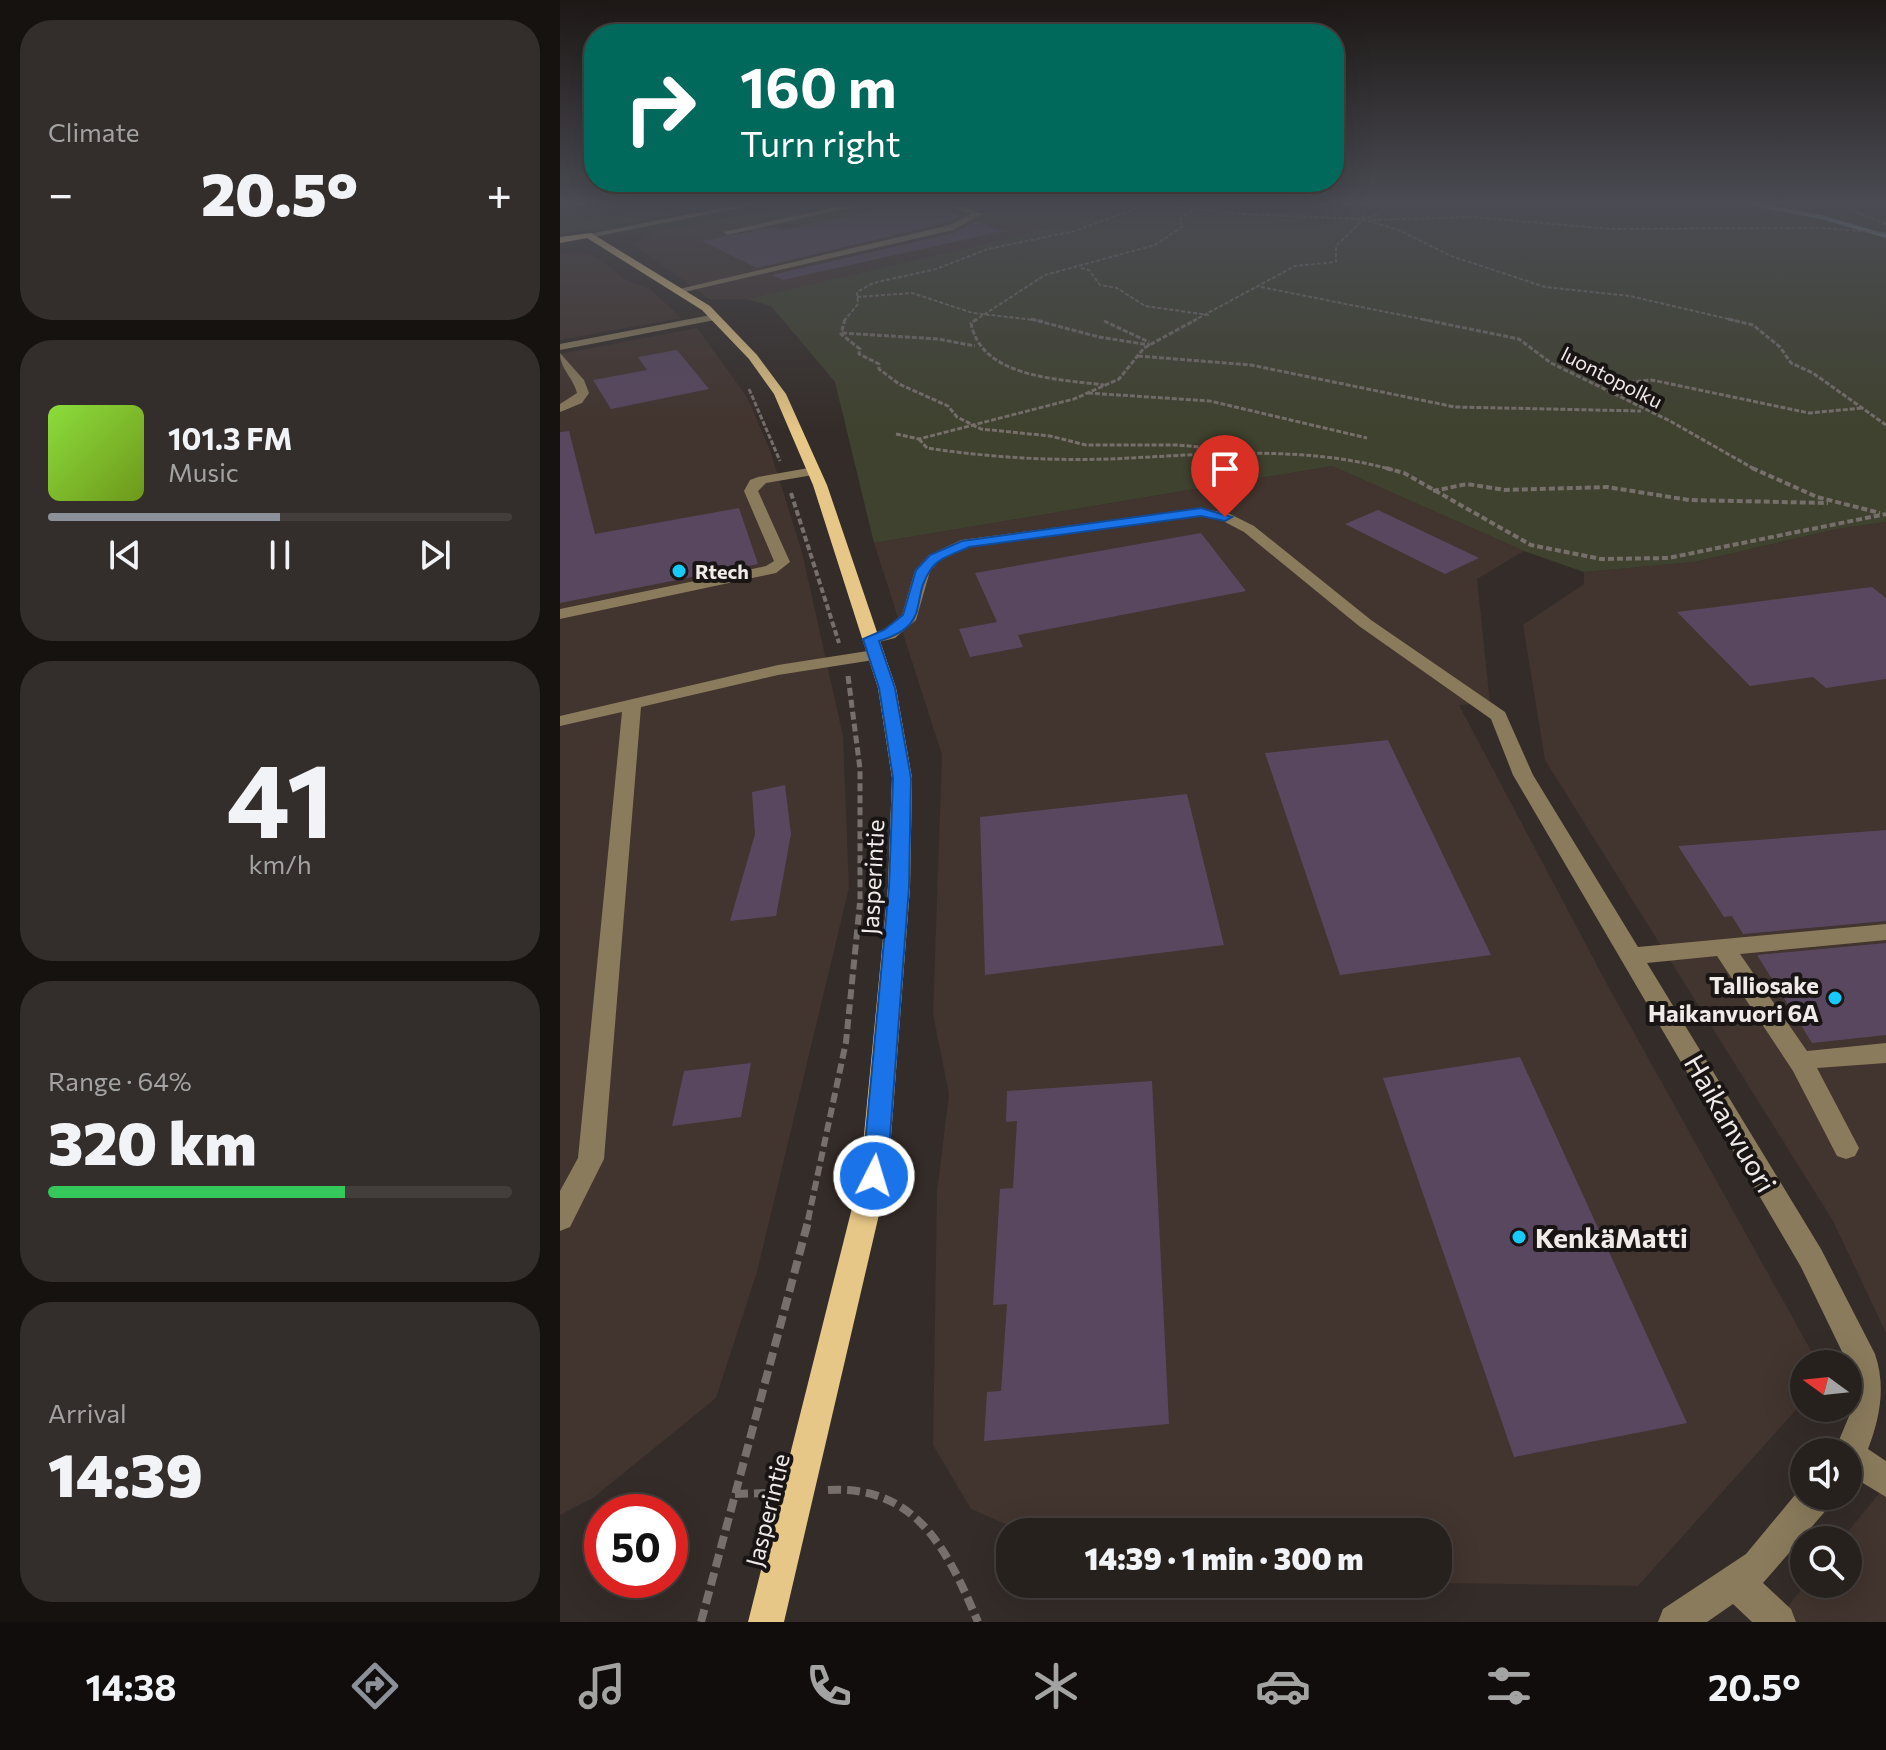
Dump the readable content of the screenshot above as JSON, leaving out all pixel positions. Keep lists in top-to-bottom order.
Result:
{
  "streets": {
    "main road": ["Jasperintie"],
    "street": ["Haikanvuori"],
    "path": ["luontopolku"]
  },
  "crossings": [
    ["Jasperintie", "Haikanvuori"]
  ],
  "places": ["Rtech", "Talliosake Haikanvuori 6A", "KenkäMatti"],
  "north": "left",
  "page": {
    "tile": [
      "Climate",
      ["41", "km/h"],
      ["Range · 64%", "320 km"],
      ["Arrival", "14:39"]
    ],
    "turn": ["160 m", "Turn right"],
    "heat": ["−", "20.5°", "+"],
    "song": ["101.3 FM", "Music"],
    "limit": "50",
    "trip": "14:39 · 1 min · 300 m",
    "tabs": ["14:38", "20.5°"]
  }
}
